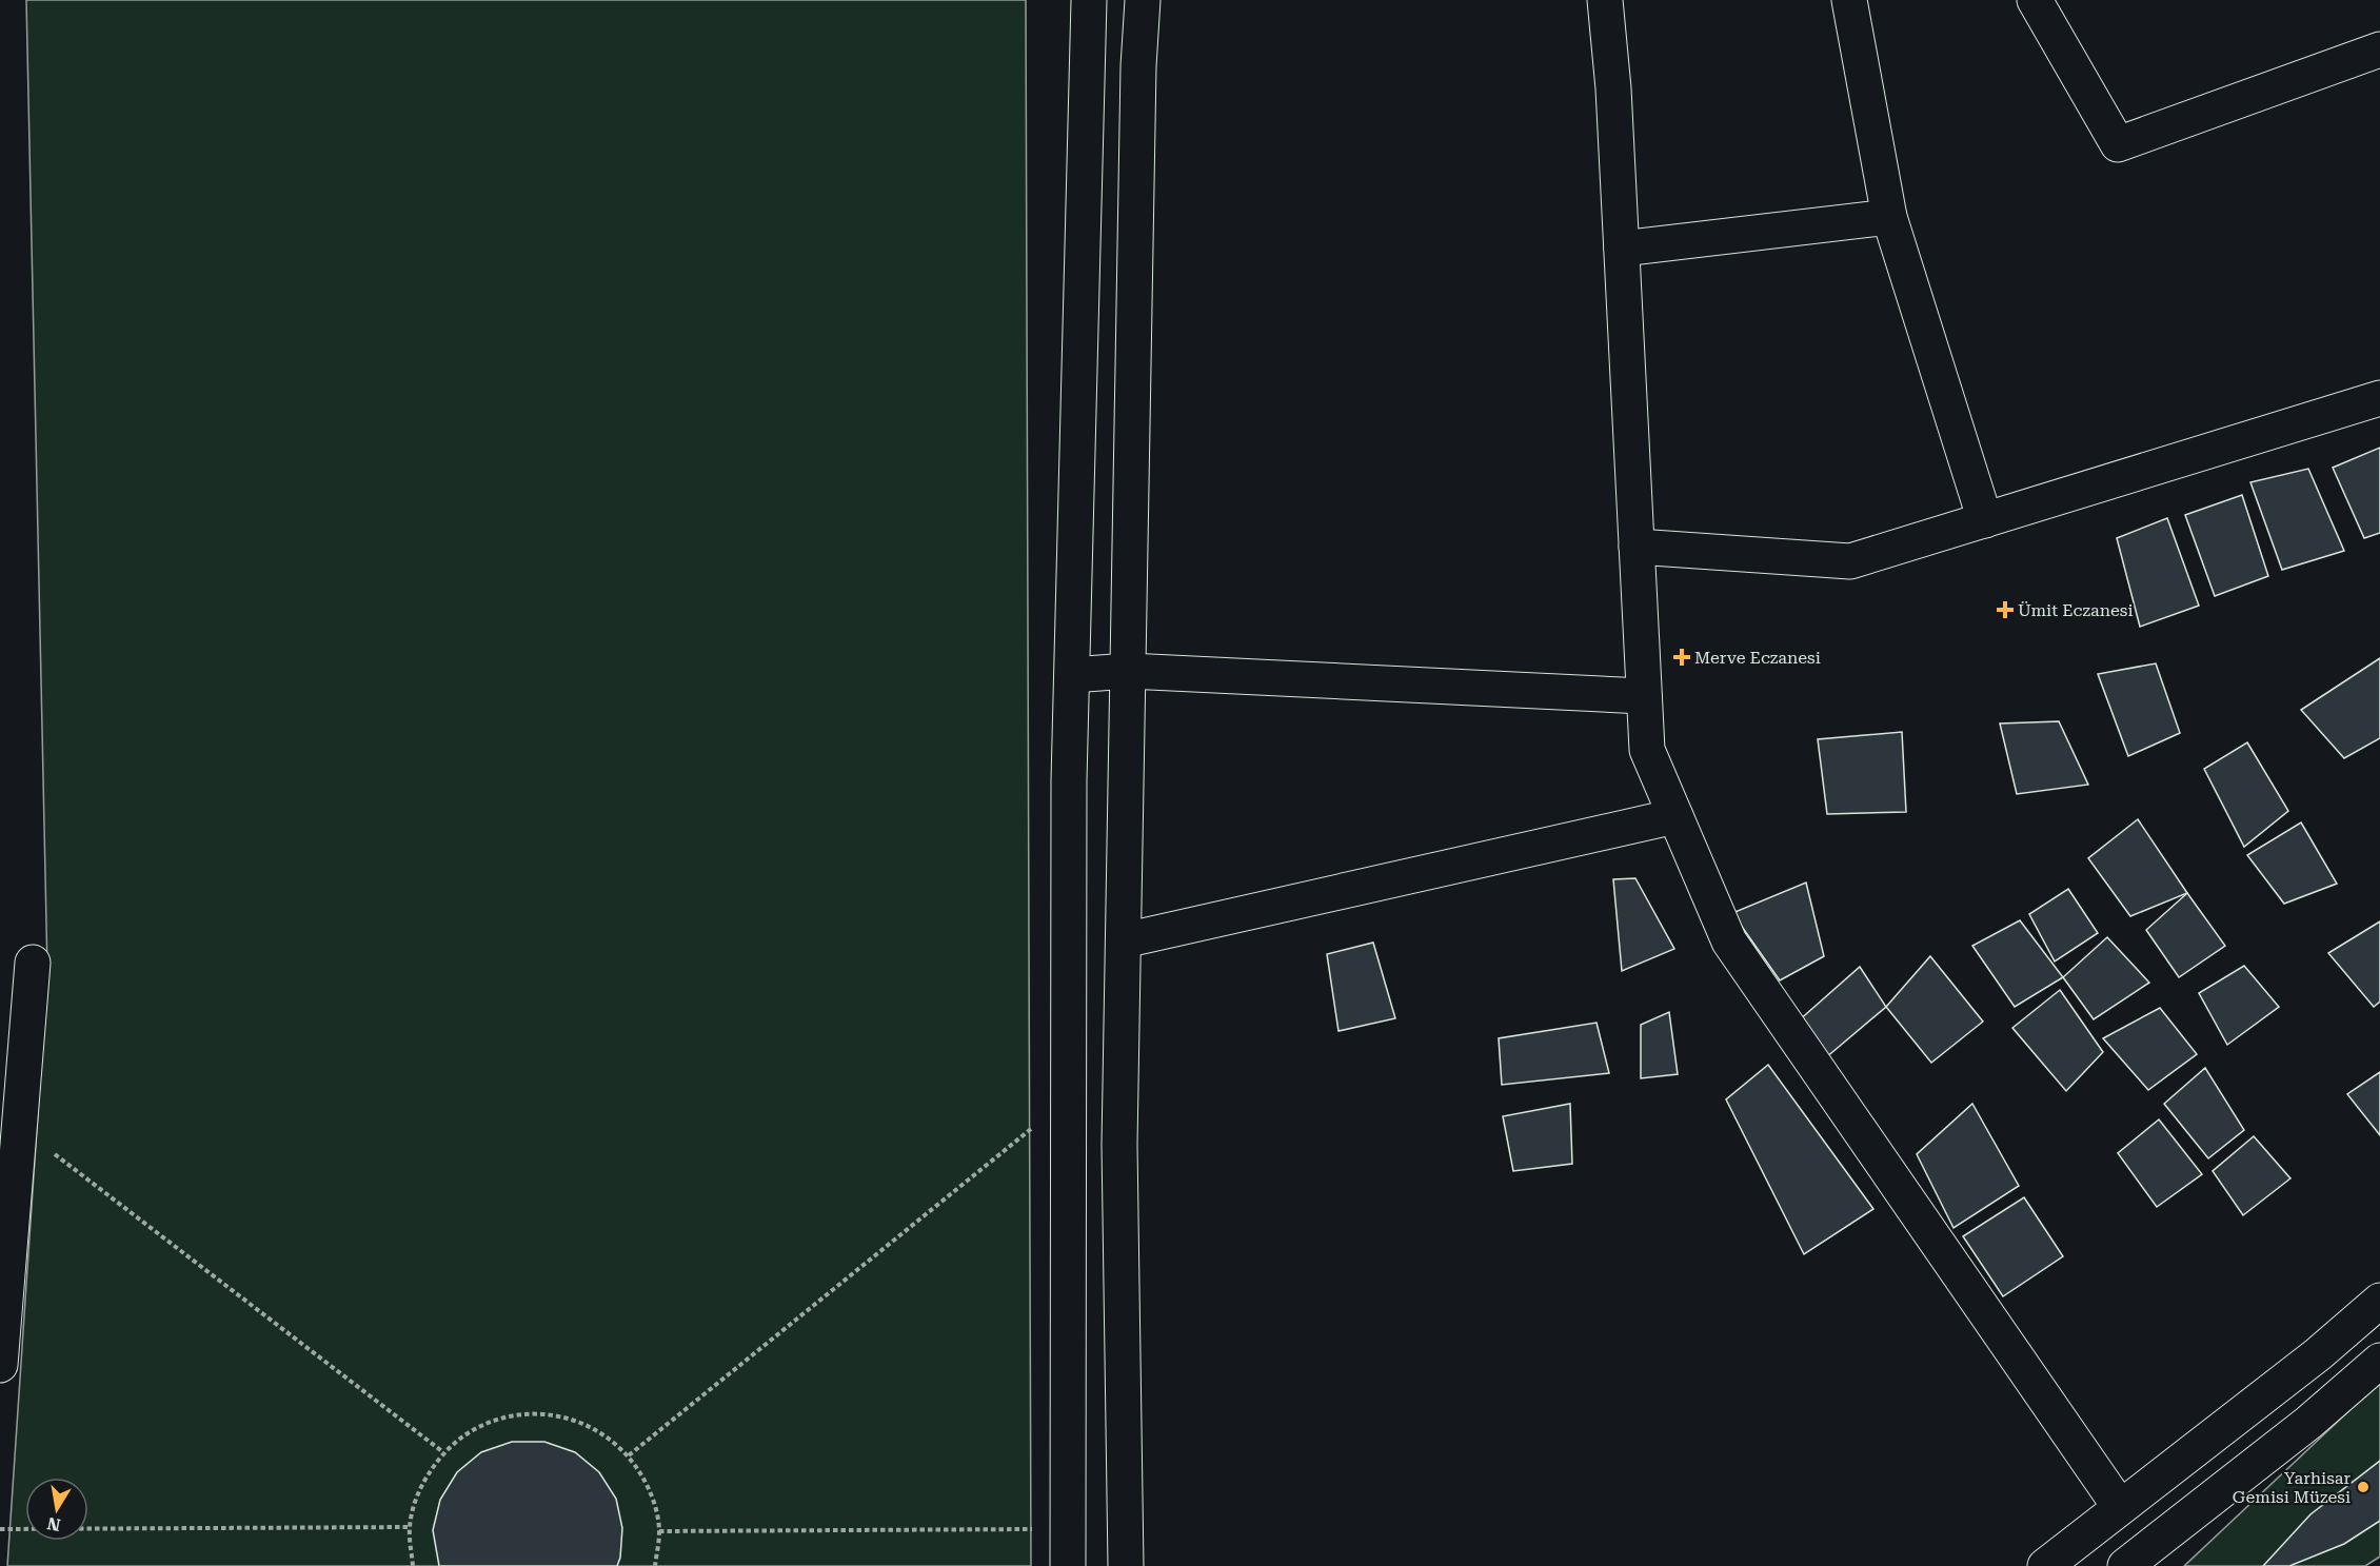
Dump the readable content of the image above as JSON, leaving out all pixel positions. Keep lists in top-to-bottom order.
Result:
{
  "places": {
    "health": ["Ümit Eczanesi", "Merve Eczanesi"],
    "other": ["Yarhisar Gemisi Müzesi"]
  },
  "north": "bottom"
}
